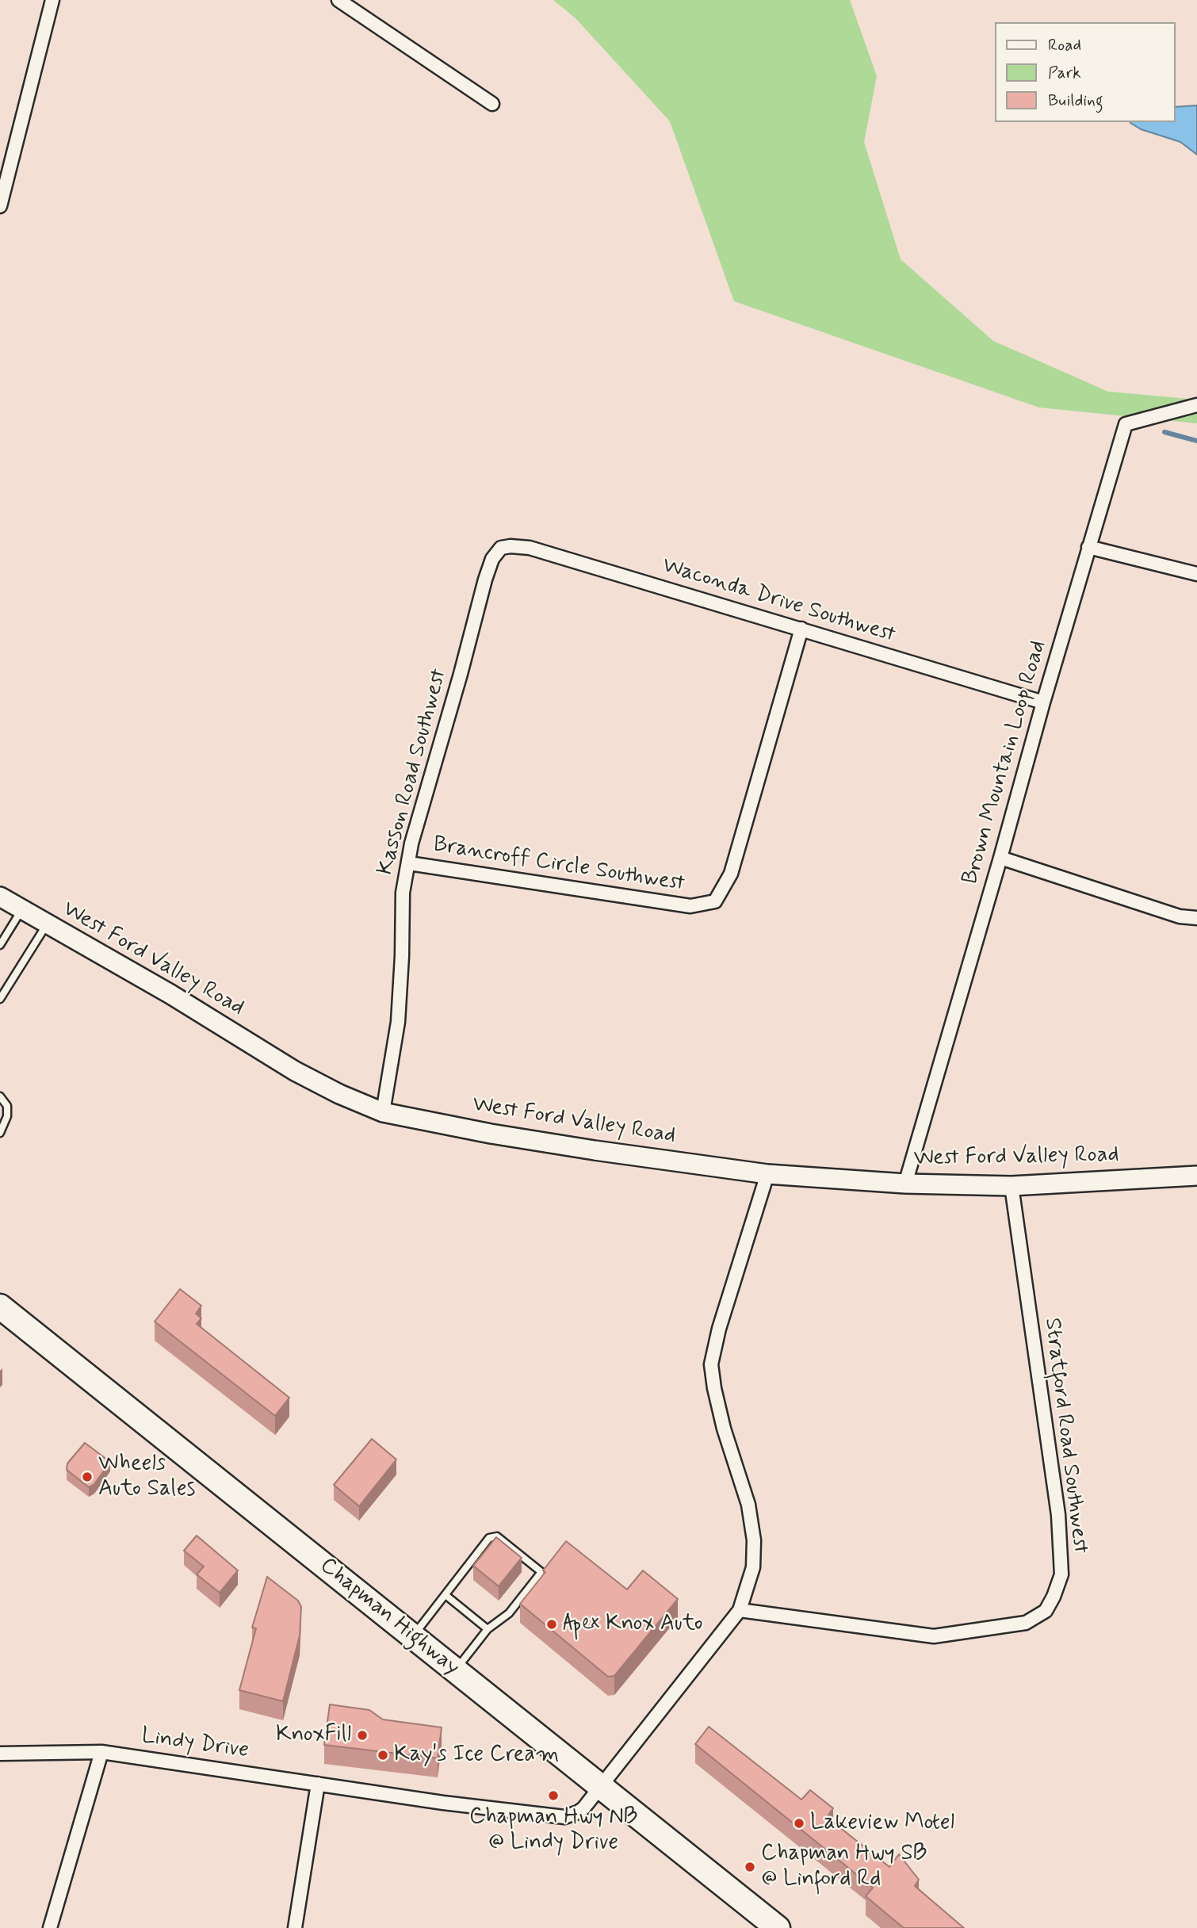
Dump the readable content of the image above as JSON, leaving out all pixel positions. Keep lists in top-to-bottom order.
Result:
{
  "streets": {
    "highway": ["Chapman Highway"],
    "street": [
      "Waconda Drive Southwest",
      "Brown Mountain Loop Road",
      "Kasson Road Southwest",
      "Brancroff Circle Southwest",
      "West Ford Valley Road",
      "Stratford Road Southwest",
      "Lindy Drive"
    ]
  },
  "crossings": [
    ["Waconda Drive Southwest", "Brown Mountain Loop Road"],
    ["Waconda Drive Southwest", "Kasson Road Southwest"],
    ["Waconda Drive Southwest", "Brancroff Circle Southwest"],
    ["Brown Mountain Loop Road", "West Ford Valley Road"],
    ["Kasson Road Southwest", "Brancroff Circle Southwest"],
    ["Kasson Road Southwest", "West Ford Valley Road"],
    ["West Ford Valley Road", "Stratford Road Southwest"],
    ["Stratford Road Southwest", "Lindy Drive"],
    ["Chapman Highway", "Lindy Drive"]
  ],
  "places": [
    "Wheels Auto Sales",
    "Apex Knox Auto",
    "KnoxFill",
    "Kay's Ice Cream",
    "Chapman Hwy NB @ Lindy Drive",
    "Lakeview Motel",
    "Chapman Hwy SB @ Linford Rd"
  ],
  "legend": ["Road", "Park", "Building"]
}
